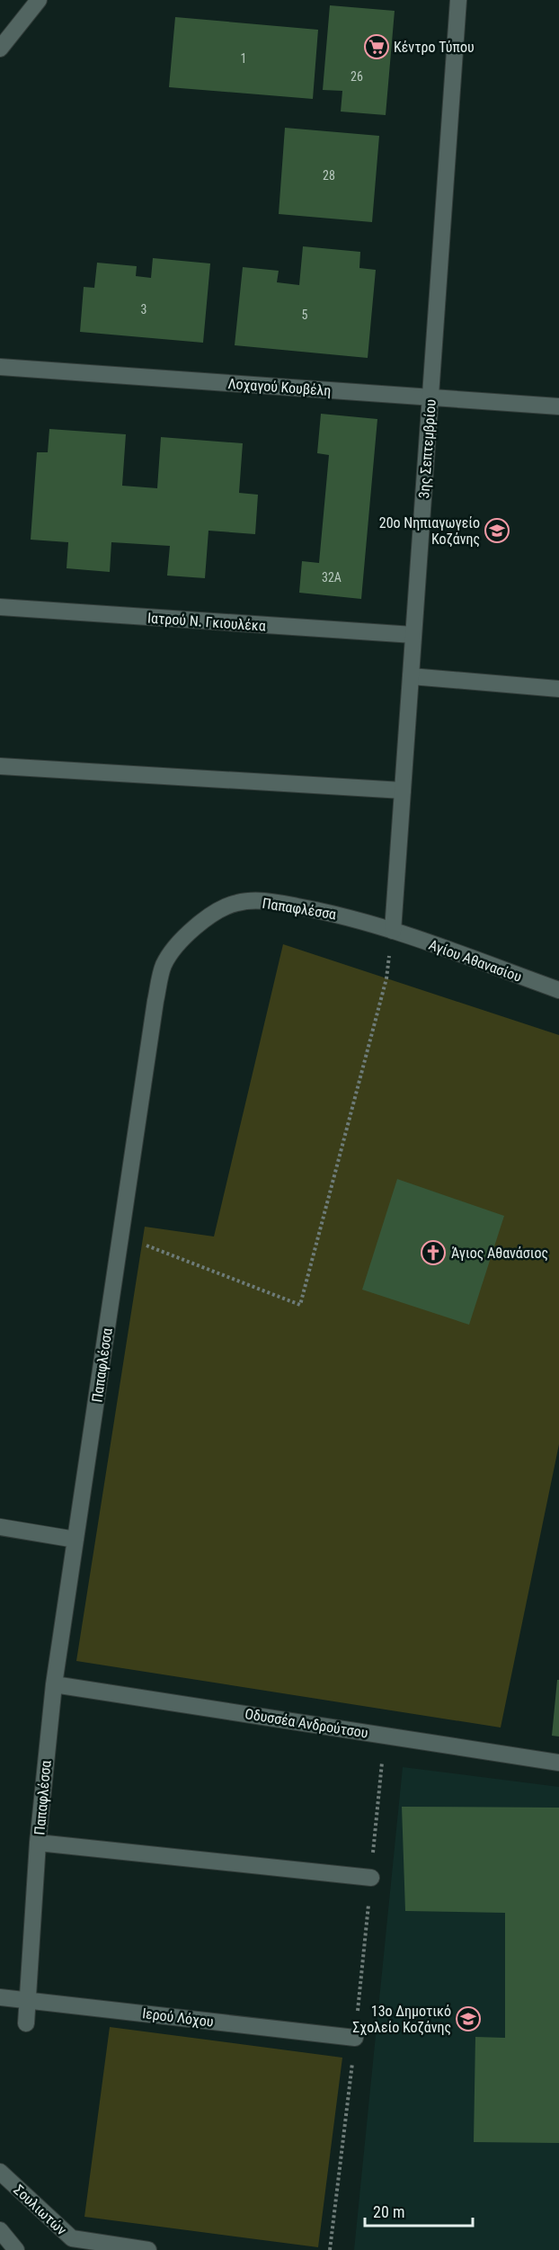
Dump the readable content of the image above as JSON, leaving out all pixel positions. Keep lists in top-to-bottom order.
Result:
{
  "streets": {
    "street": [
      "Λοχαγού Κουβέλη",
      "3ης Σεπτεμβρίου",
      "Ιατρού N. Γκιουλέκα",
      "Παπαφλέσσα",
      "Αγίου Αθανασίου",
      "Οδυσσέα Ανδρούτσου",
      "Ιερού Λόχου",
      "Σουλιωτών"
    ]
  },
  "crossings": [
    ["Λοχαγού Κουβέλη", "3ης Σεπτεμβρίου"],
    ["3ης Σεπτεμβρίου", "Ιατρού N. Γκιουλέκα"],
    ["3ης Σεπτεμβρίου", "Παπαφλέσσα"],
    ["3ης Σεπτεμβρίου", "Αγίου Αθανασίου"],
    ["Παπαφλέσσα", "Αγίου Αθανασίου"],
    ["Παπαφλέσσα", "Οδυσσέα Ανδρούτσου"],
    ["Παπαφλέσσα", "Ιερού Λόχου"]
  ],
  "places": {
    "supermarket": ["Κέντρο Τύπου"],
    "school or university": ["20ο Νηπιαγωγείο Κοζάνης", "13ο Δημοτικό Σχολείο Κοζάνης"],
    "church": ["Άγιος Αθανάσιος"]
  },
  "house_numbers": [
    "1",
    "26",
    "28",
    "3",
    "5",
    "32A"
  ],
  "scale_bar": "20 m"
}
